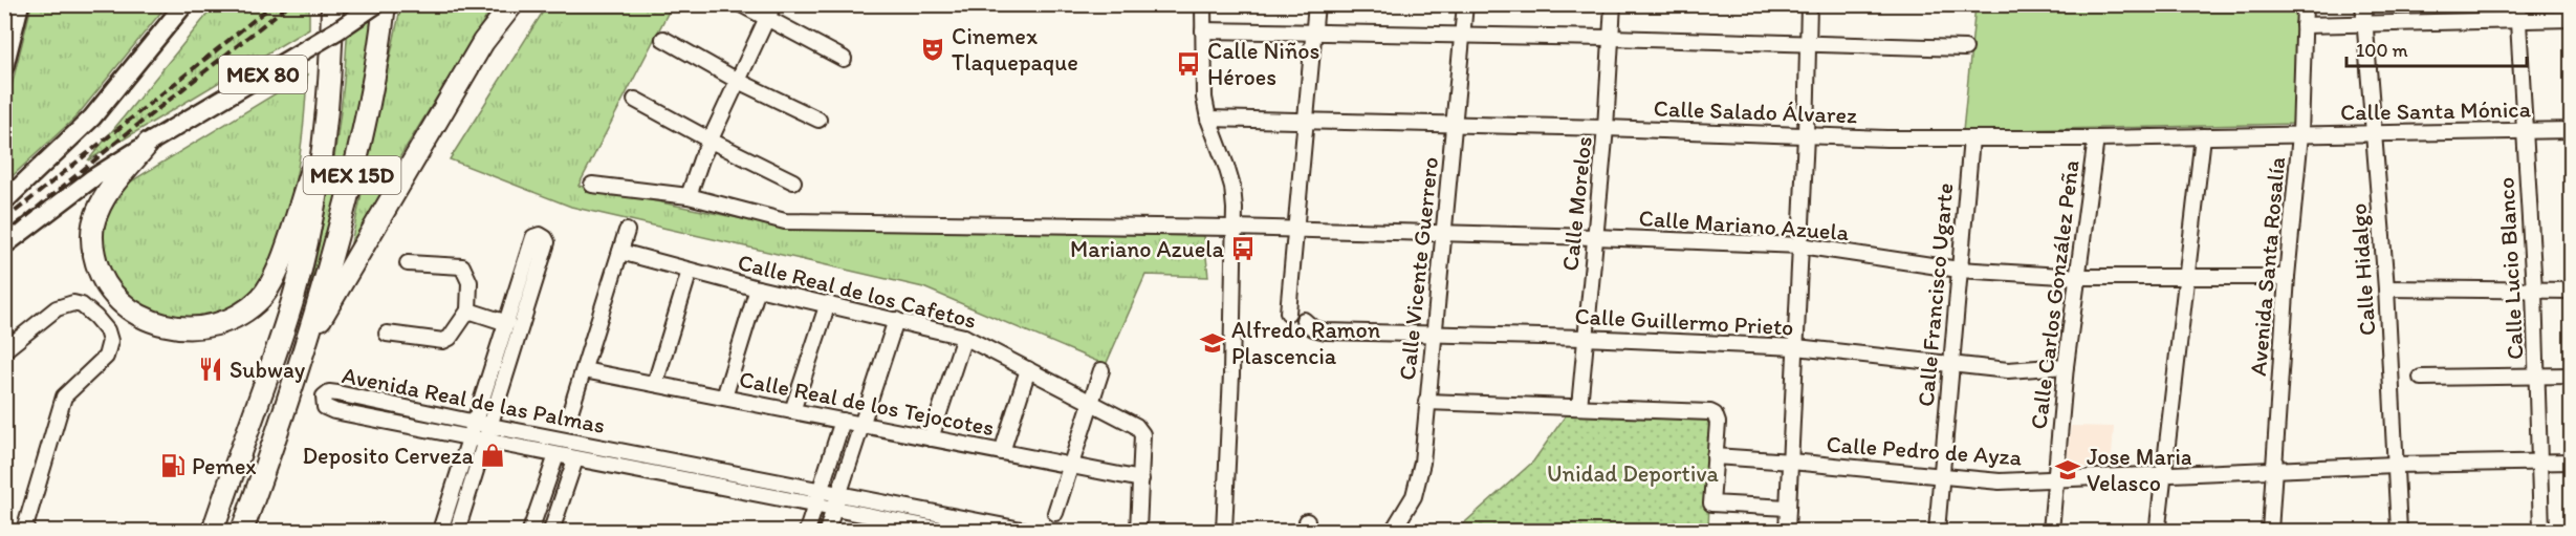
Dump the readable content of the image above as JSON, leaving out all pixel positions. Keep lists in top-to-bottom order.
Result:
{
  "streets": {
    "highway": ["MEX 15D"],
    "main road": ["MEX 80"],
    "street": [
      "Calle Santa Mónica",
      "Calle Salado Álvarez",
      "Calle Morelos",
      "Calle Mariano Azuela",
      "Avenida Santa Rosalía",
      "Calle Vicente Guerrero",
      "Calle Lucio Blanco",
      "Calle Hidalgo",
      "Calle Real de los Cafetos",
      "Calle Francisco Ugarte",
      "Calle Carlos González Peña",
      "Calle Guillermo Prieto",
      "Avenida Real de las Palmas",
      "Calle Real de los Tejocotes",
      "Calle Pedro de Ayza"
    ]
  },
  "crossings": [
    ["Calle Santa Mónica", "Calle Salado Álvarez"],
    ["Calle Santa Mónica", "Avenida Santa Rosalía"],
    ["Calle Santa Mónica", "Calle Lucio Blanco"],
    ["Calle Santa Mónica", "Calle Hidalgo"],
    ["Calle Salado Álvarez", "Calle Morelos"],
    ["Calle Salado Álvarez", "Avenida Santa Rosalía"],
    ["Calle Salado Álvarez", "Calle Vicente Guerrero"],
    ["Calle Salado Álvarez", "Calle Francisco Ugarte"],
    ["Calle Salado Álvarez", "Calle Carlos González Peña"],
    ["Calle Morelos", "Calle Mariano Azuela"],
    ["Calle Morelos", "Calle Guillermo Prieto"],
    ["Calle Mariano Azuela", "Avenida Santa Rosalía"],
    ["Calle Mariano Azuela", "Calle Vicente Guerrero"],
    ["Calle Mariano Azuela", "Calle Francisco Ugarte"],
    ["Calle Mariano Azuela", "Calle Carlos González Peña"],
    ["Avenida Santa Rosalía", "Calle Pedro de Ayza"],
    ["Calle Vicente Guerrero", "Calle Guillermo Prieto"],
    ["Calle Lucio Blanco", "Calle Pedro de Ayza"],
    ["Calle Hidalgo", "Calle Pedro de Ayza"],
    ["Calle Real de los Cafetos", "Calle Real de los Tejocotes"],
    ["Calle Francisco Ugarte", "Calle Guillermo Prieto"],
    ["Calle Francisco Ugarte", "Calle Pedro de Ayza"],
    ["Calle Carlos González Peña", "Calle Guillermo Prieto"],
    ["Calle Carlos González Peña", "Calle Pedro de Ayza"]
  ],
  "parks": ["Unidad Deportiva"],
  "places": {
    "theatre": ["Cinemex Tlaquepaque"],
    "bus stop": ["Calle Niños Héroes", "Mariano Azuela"],
    "school or university": ["Alfredo Ramon Plascencia", "Jose Maria Velasco"],
    "restaurant": ["Subway"],
    "shop": ["Deposito Cerveza"],
    "fuel station": ["Pemex"]
  },
  "scale_bar": "100 m"
}
